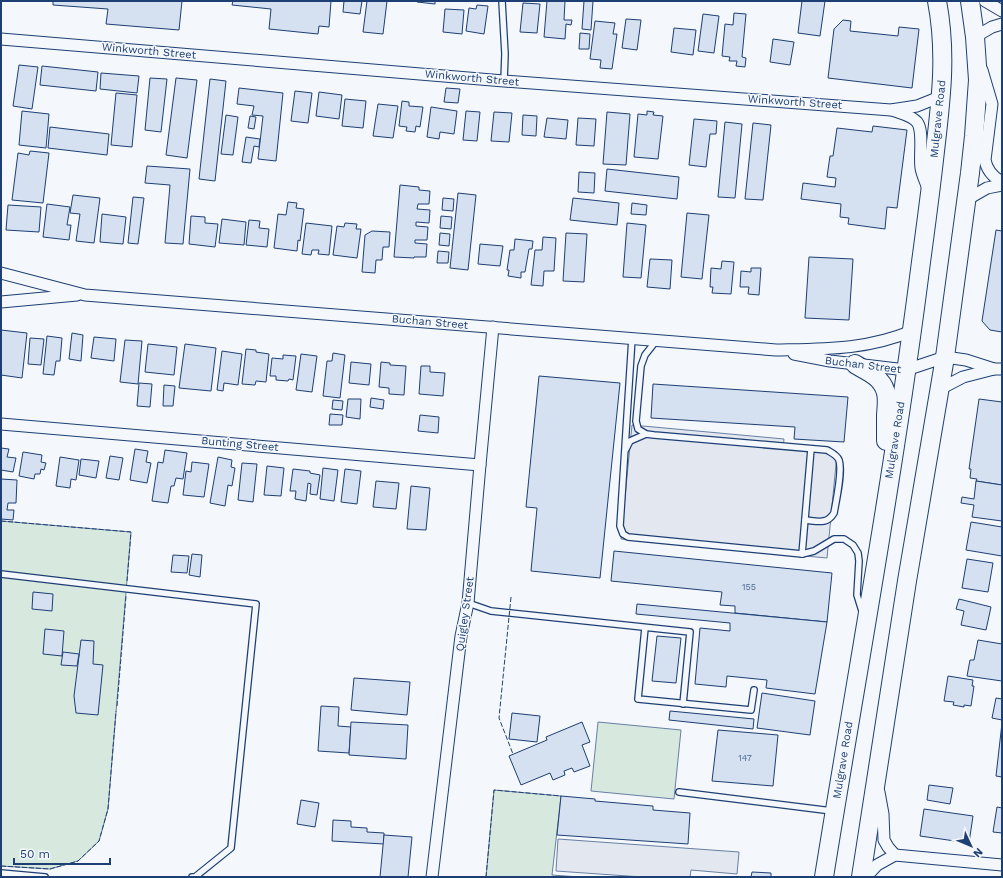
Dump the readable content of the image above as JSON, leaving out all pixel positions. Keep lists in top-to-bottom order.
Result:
{
  "streets": {
    "main road": ["Mulgrave Road"],
    "street": [
      "Winkworth Street",
      "Buchan Street",
      "Bunting Street",
      "Quigley Street"
    ]
  },
  "crossings": [
    ["Winkworth Street", "Mulgrave Road"],
    ["Mulgrave Road", "Buchan Street"],
    ["Buchan Street", "Quigley Street"],
    ["Bunting Street", "Quigley Street"]
  ],
  "house_numbers": ["155", "147"],
  "scale_bar": "50 m",
  "north": "bottom right"
}
